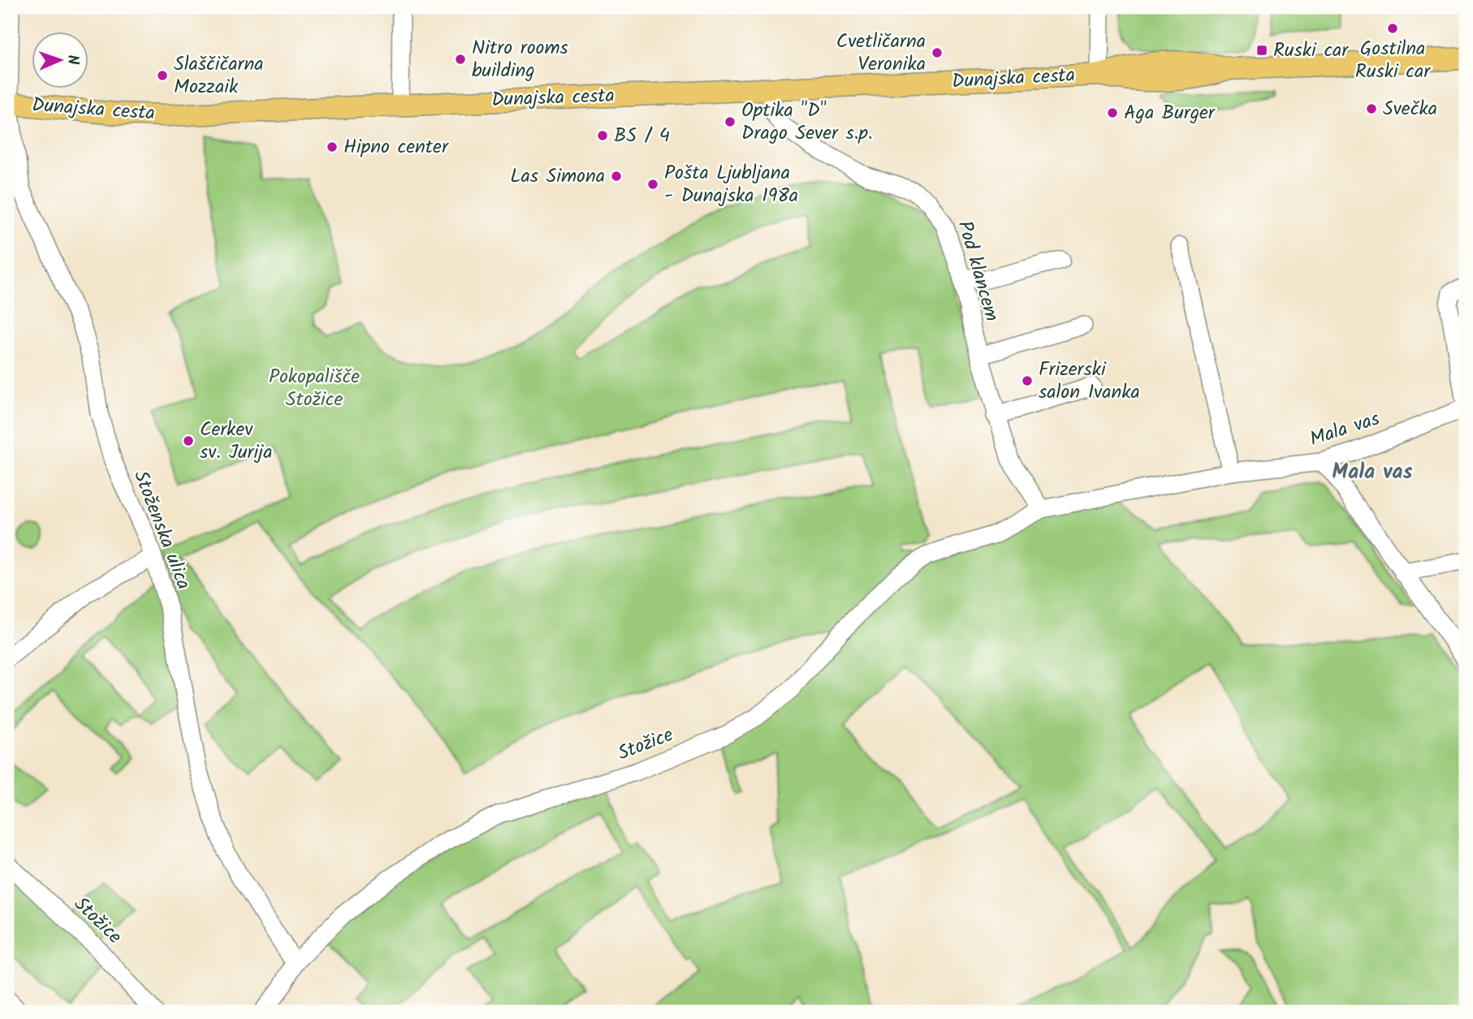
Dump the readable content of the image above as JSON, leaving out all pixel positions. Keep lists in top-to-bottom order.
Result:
{
  "streets": {
    "main road": ["Dunajska cesta"],
    "street": [
      "Pod klancem",
      "Mala vas",
      "Stoženska ulica",
      "Stožice"
    ]
  },
  "crossings": [
    ["Dunajska cesta", "Pod klancem"],
    ["Dunajska cesta", "Stoženska ulica"],
    ["Pod klancem", "Mala vas"],
    ["Pod klancem", "Stožice"],
    ["Mala vas", "Stožice"],
    ["Stoženska ulica", "Stožice"]
  ],
  "districts": ["Mala vas"],
  "parks": ["Pokopališče Stožice"],
  "places": {
    "other": [
      "Gostilna Ruski car",
      "Cvetličarna Veronika",
      "Nitro rooms building",
      "Slaščičarna Mozzaik",
      "Svečka",
      "Aga Burger",
      "Optika \"D\" Drago Sever s.p.",
      "BS / 4",
      "Hipno center",
      "Las Simona",
      "Pošta Ljubljana - Dunajska 198a",
      "Frizerski salon Ivanka",
      "Cerkev sv. Jurija"
    ],
    "transit": ["Ruski car"]
  },
  "north": "right"
}
